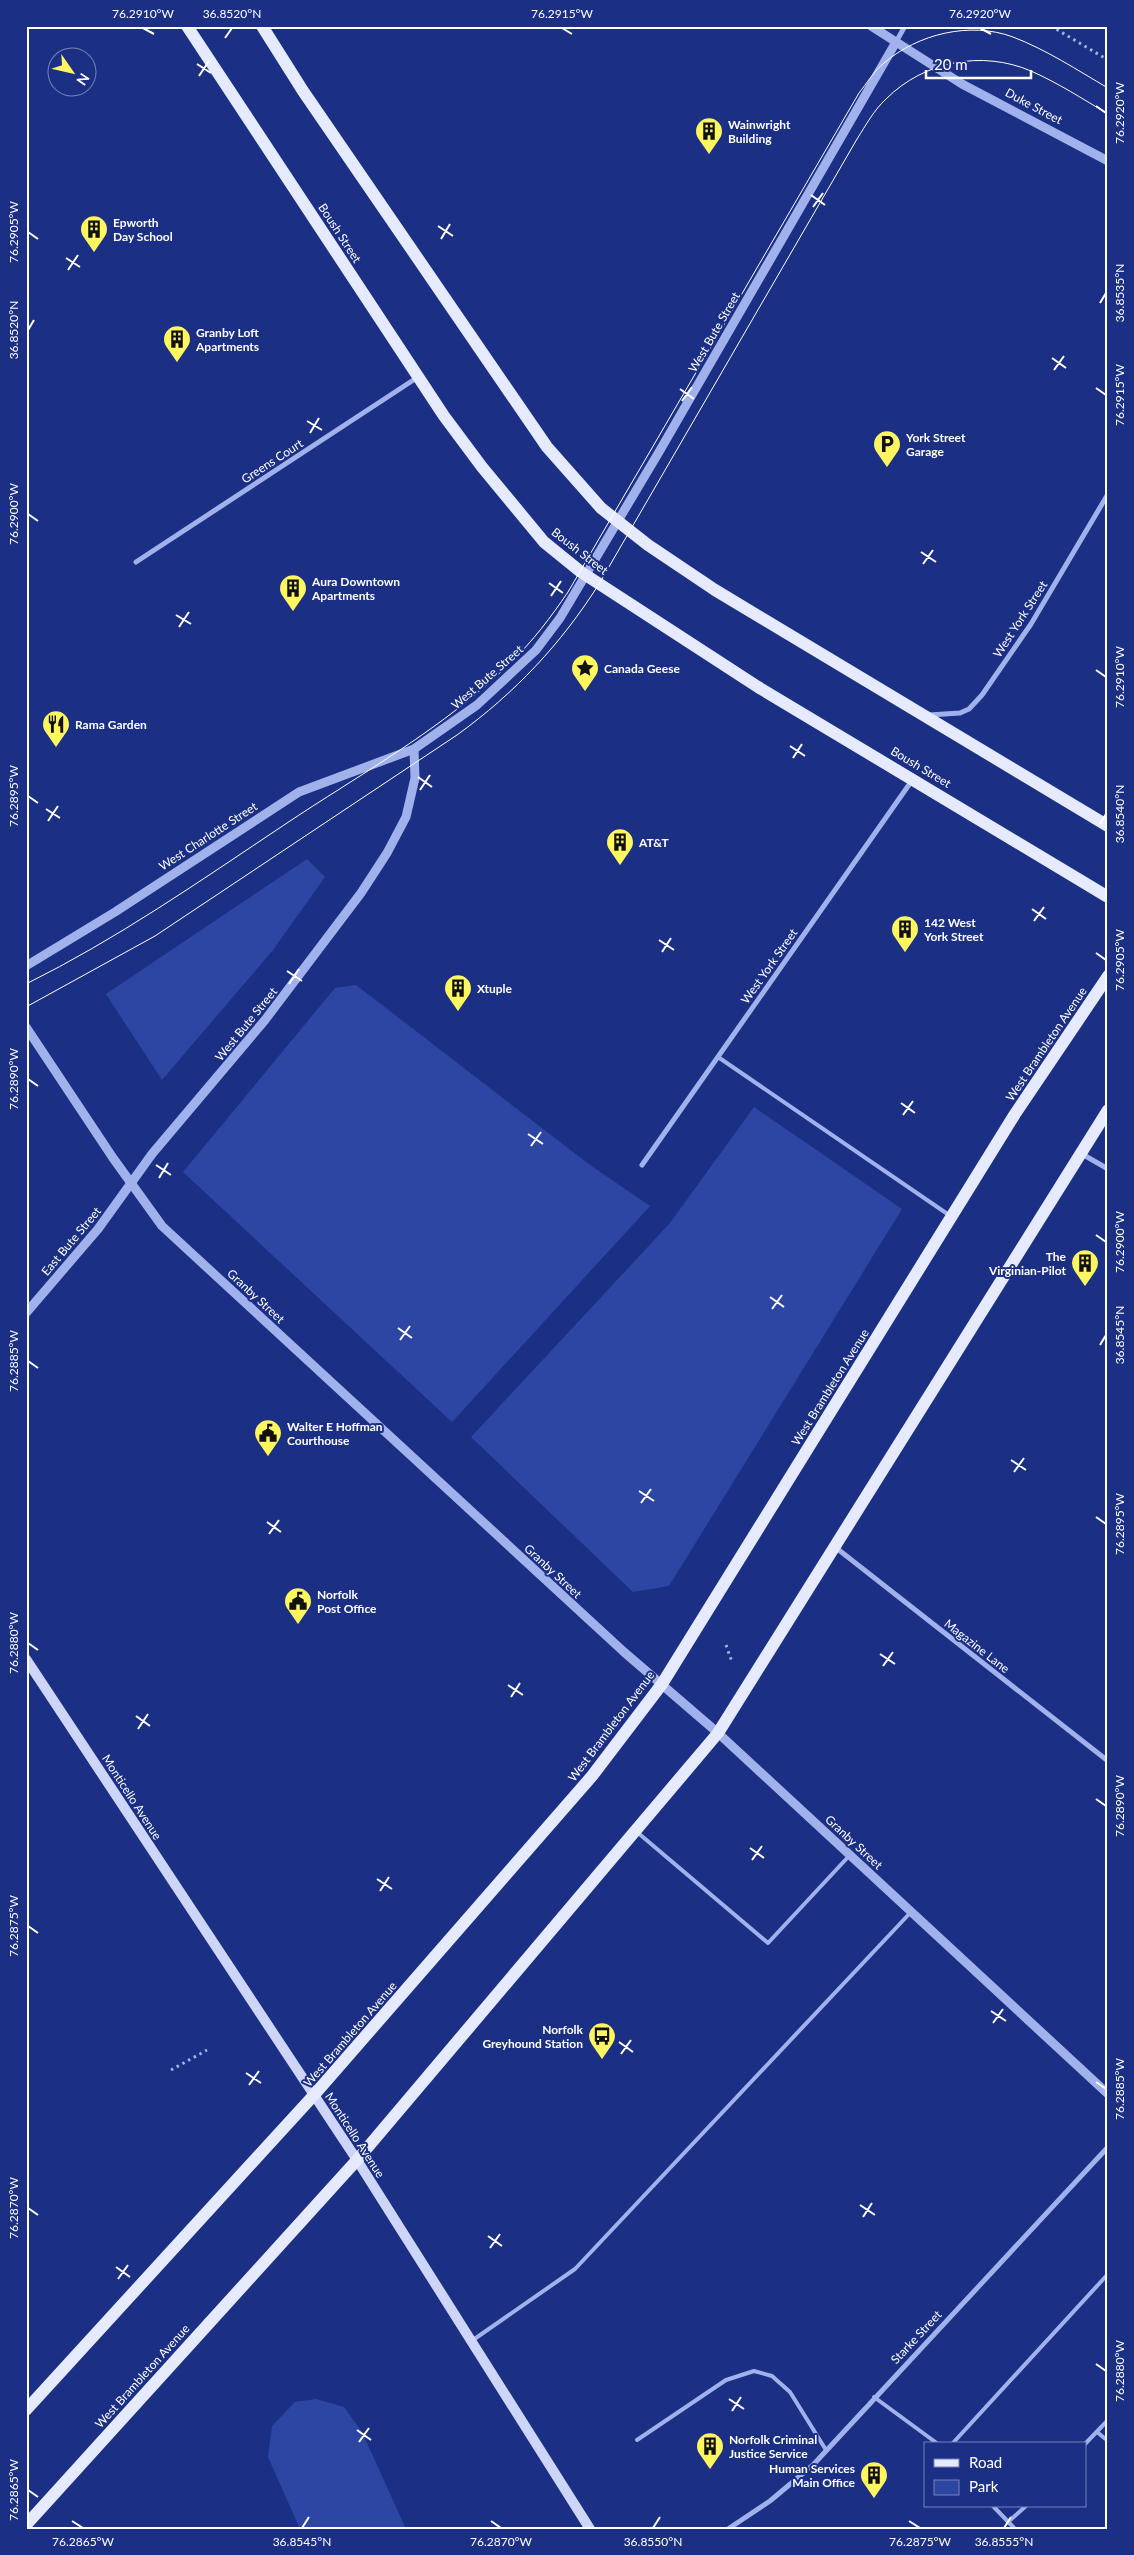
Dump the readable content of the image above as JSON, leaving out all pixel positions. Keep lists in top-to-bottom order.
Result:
{
  "streets": {
    "main road": ["Boush Street", "West Brambleton Avenue", "Monticello Avenue"],
    "street": [
      "Duke Street",
      "West Bute Street",
      "Greens Court",
      "West York Street",
      "West Charlotte Street",
      "East Bute Street",
      "Granby Street",
      "Magazine Lane",
      "Starke Street"
    ]
  },
  "crossings": [
    ["Duke Street", "West Bute Street"],
    ["Boush Street", "West Bute Street"],
    ["Boush Street", "Greens Court"],
    ["Boush Street", "West York Street"],
    ["West Bute Street", "West Charlotte Street"],
    ["West Bute Street", "East Bute Street"],
    ["West Bute Street", "Granby Street"],
    ["West Brambleton Avenue", "Granby Street"],
    ["West Brambleton Avenue", "Magazine Lane"],
    ["West Brambleton Avenue", "Monticello Avenue"],
    ["East Bute Street", "Granby Street"]
  ],
  "places": {
    "building": [
      "Wainwright Building",
      "Epworth Day School",
      "Granby Loft Apartments",
      "Aura Downtown Apartments",
      "AT&T",
      "142 West York Street",
      "Xtuple",
      "The Virginian-Pilot",
      "Norfolk Criminal Justice Service",
      "Human Services Main Office"
    ],
    "parking": ["York Street Garage"],
    "place": ["Canada Geese"],
    "restaurant": ["Rama Garden"],
    "public building": ["Walter E Hoffman Courthouse", "Norfolk Post Office"],
    "bus stop": ["Norfolk Greyhound Station"]
  },
  "legend": ["Road", "Park"],
  "scale_bar": "20 m",
  "north": "bottom right",
  "coordinates": [
    "76.2910°W",
    "36.8520°N",
    "76.2915°W",
    "76.2920°W",
    "76.2905°W",
    "36.8535°N",
    "76.2900°W",
    "76.2895°W",
    "36.8540°N",
    "76.2890°W",
    "36.8545°N",
    "76.2885°W",
    "76.2880°W",
    "76.2875°W",
    "76.2870°W",
    "76.2865°W",
    "36.8550°N",
    "36.8555°N"
  ]
}
